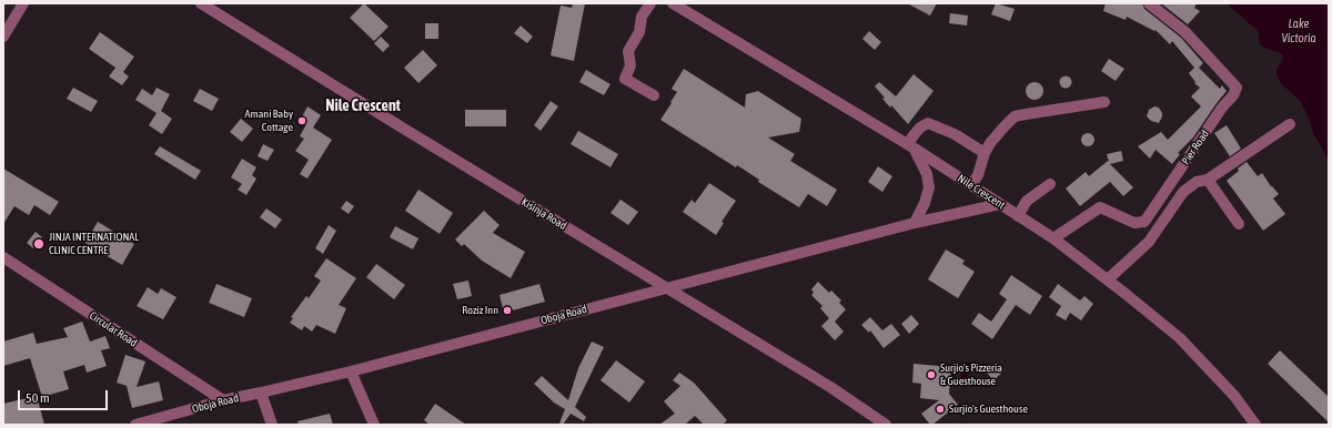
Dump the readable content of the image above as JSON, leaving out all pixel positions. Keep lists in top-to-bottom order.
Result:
{
  "streets": {
    "street": [
      "Pier Road",
      "Nile Crescent",
      "Kisinja Road",
      "Oboja Road",
      "Circular Road"
    ]
  },
  "crossings": [
    ["Pier Road", "Nile Crescent"],
    ["Nile Crescent", "Oboja Road"],
    ["Kisinja Road", "Oboja Road"],
    ["Oboja Road", "Circular Road"]
  ],
  "districts": ["Nile Crescent"],
  "water": ["Lake Victoria"],
  "places": [
    "Amani Baby Cottage",
    "JINJA INTERNATIONAL CLINIC CENTRE",
    "Roziz Inn",
    "Surjio's Pizzeria & Guesthouse",
    "Surjio's Guesthouse"
  ],
  "scale_bar": "50 m"
}
